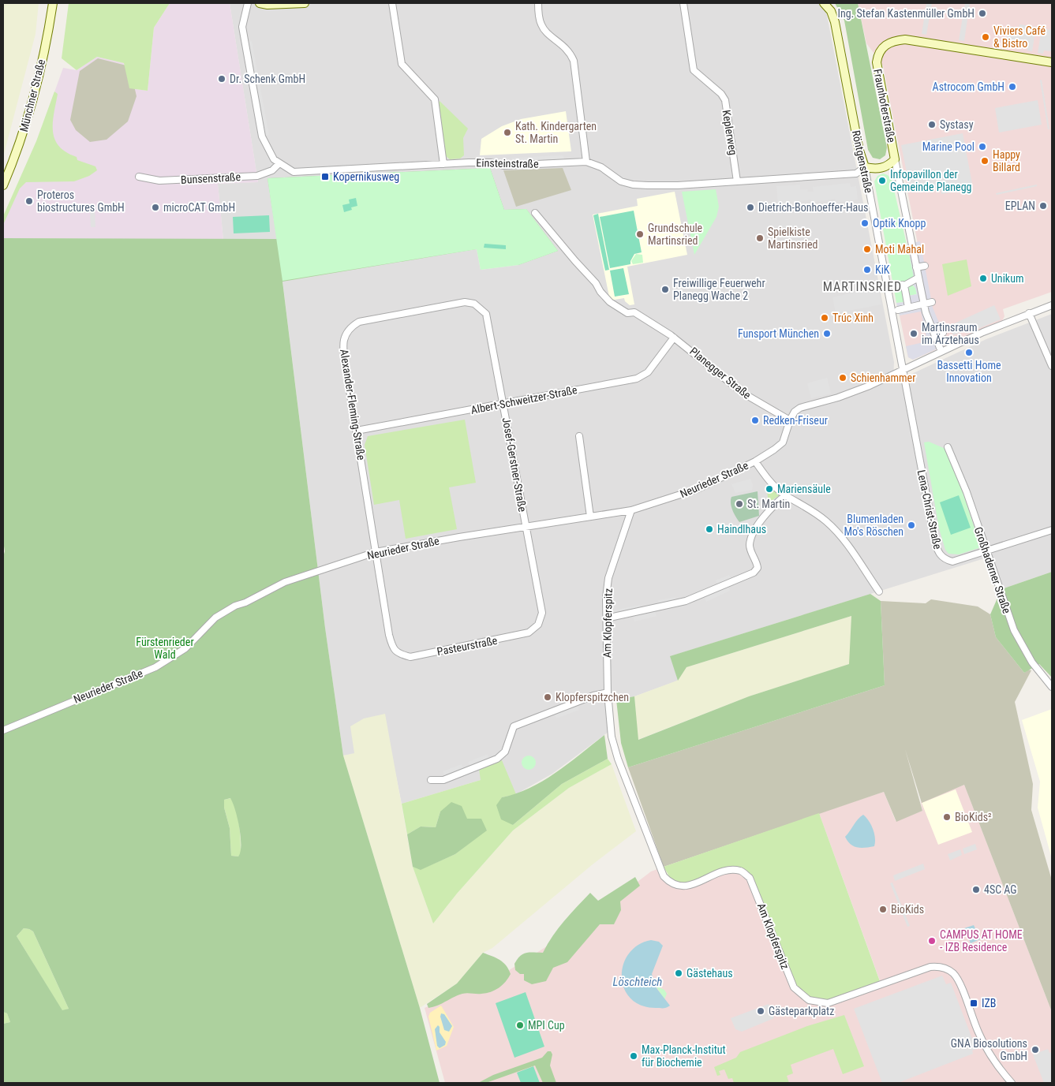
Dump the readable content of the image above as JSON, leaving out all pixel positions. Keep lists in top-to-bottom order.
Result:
{
  "streets": {
    "street": [
      "Münchner Straße",
      "Fraunhoferstraße",
      "Keplerweg",
      "Röntgenstraße",
      "Einsteinstraße",
      "Bunsenstraße",
      "Planegger Straße",
      "Albert-Schweitzer-Straße",
      "Alexander-Fleming-Straße",
      "Josef-Gerstner-Straße",
      "Neurieder Straße",
      "Lena-Christ-Straße",
      "Großhaderner Straße",
      "Am Klopferspitz",
      "Pasteurstraße"
    ]
  },
  "crossings": [
    ["Fraunhoferstraße", "Einsteinstraße"],
    ["Keplerweg", "Einsteinstraße"],
    ["Röntgenstraße", "Einsteinstraße"],
    ["Röntgenstraße", "Lena-Christ-Straße"],
    ["Einsteinstraße", "Bunsenstraße"],
    ["Planegger Straße", "Albert-Schweitzer-Straße"],
    ["Planegger Straße", "Neurieder Straße"],
    ["Albert-Schweitzer-Straße", "Alexander-Fleming-Straße"],
    ["Albert-Schweitzer-Straße", "Josef-Gerstner-Straße"],
    ["Alexander-Fleming-Straße", "Josef-Gerstner-Straße"],
    ["Alexander-Fleming-Straße", "Neurieder Straße"],
    ["Alexander-Fleming-Straße", "Pasteurstraße"],
    ["Josef-Gerstner-Straße", "Neurieder Straße"],
    ["Josef-Gerstner-Straße", "Pasteurstraße"],
    ["Neurieder Straße", "Am Klopferspitz"],
    ["Neurieder Straße", "Pasteurstraße"],
    ["Lena-Christ-Straße", "Großhaderner Straße"]
  ],
  "districts": ["MARTINSRIED"],
  "water": ["Löschteich"],
  "parks": ["Fürstenrieder Wald"],
  "places": {
    "other": [
      "Ing. Stefan Kastenmüller GmbH",
      "Viviers Café & Bistro",
      "Dr. Schenk GmbH",
      "Astrocom GmbH",
      "Systasy",
      "Kath. Kindergarten St. Martin",
      "Marine Pool",
      "Happy Billard",
      "Infopavillon der Gemeinde Planegg",
      "Proteros biostructures GmbH",
      "EPLAN",
      "microCAT GmbH",
      "Dietrich-Bonhoeffer-Haus",
      "Optik Knopp",
      "Grundschule Martinsried",
      "Spielkiste Martinsried",
      "Moti Mahal",
      "KiK",
      "Unikum",
      "Freiwillige Feuerwehr Planegg Wache 2",
      "Trúc Xinh",
      "Funsport München",
      "Martinsraum im Ärztehaus",
      "Bassetti Home Innovation",
      "Schienhammer",
      "Redken-Friseur",
      "Mariensäule",
      "St. Martin",
      "Blumenladen Mo's Röschen",
      "Haindlhaus",
      "Klopferspitzchen",
      "BioKids²",
      "4SC AG",
      "BioKids",
      "CAMPUS AT HOME - IZB Residence",
      "Gästehaus",
      "Gästeparkplatz",
      "MPI Cup",
      "GNA Biosolutions GmbH",
      "Max-Planck-Institut für Biochemie"
    ],
    "transit": ["Kopernikusweg", "IZB"]
  }
}
